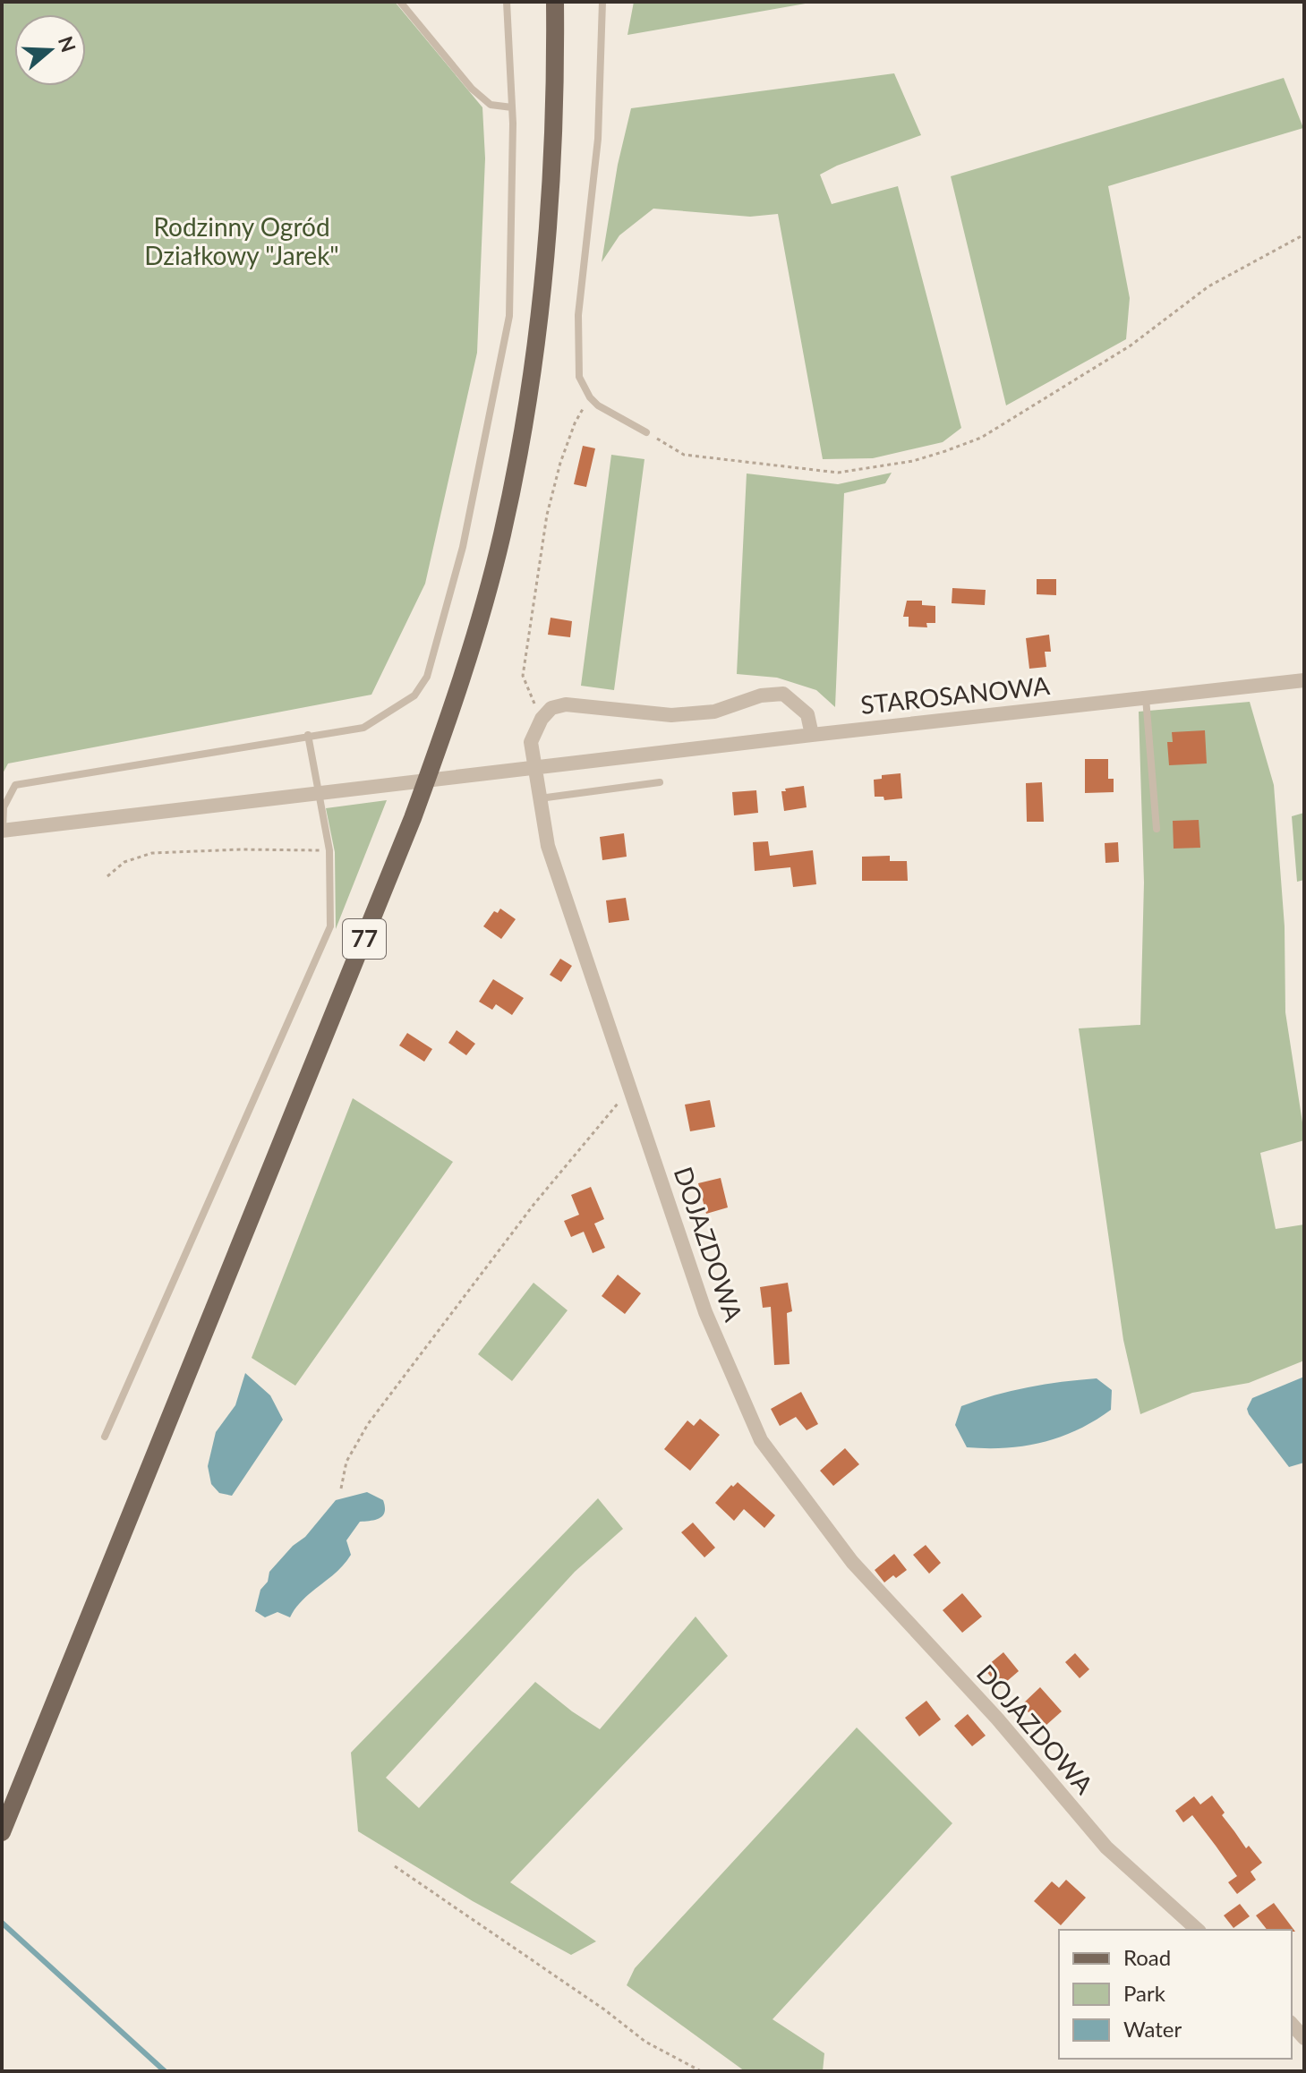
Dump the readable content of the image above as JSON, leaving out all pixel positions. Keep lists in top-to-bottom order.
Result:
{
  "streets": {
    "main road": ["77"],
    "street": ["STAROSANOWA", "DOJAZDOWA"]
  },
  "parks": ["Rodzinny Ogród Działkowy \"Jarek\""],
  "legend": ["Road", "Park", "Water"],
  "north": "right"
}
